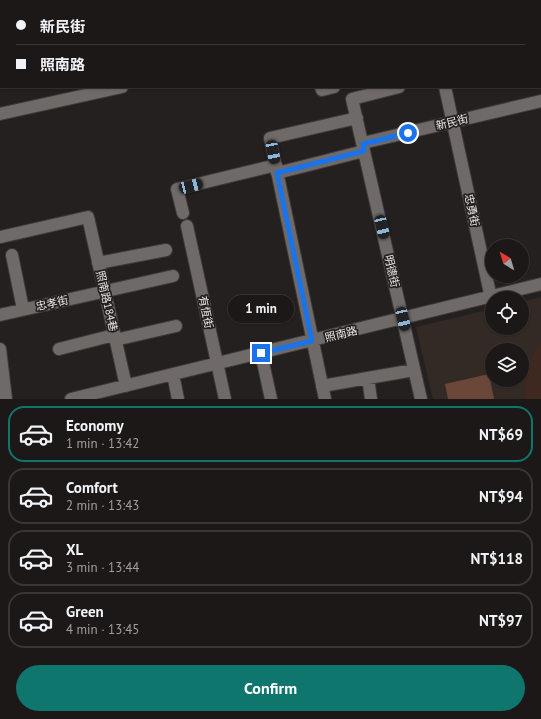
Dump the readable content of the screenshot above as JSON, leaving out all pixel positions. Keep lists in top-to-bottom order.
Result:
{
  "streets": {
    "street": [
      "新民街",
      "忠勇街",
      "明德街",
      "照南路184巷",
      "忠孝街",
      "有恆街",
      "照南路"
    ]
  },
  "crossings": [
    ["新民街", "忠勇街"],
    ["新民街", "明德街"],
    ["明德街", "照南路"],
    ["照南路184巷", "忠孝街"],
    ["照南路184巷", "照南路"],
    ["有恆街", "照南路"]
  ],
  "north": "top left",
  "page": {
    "banner": ["新民街", "照南路"],
    "bubble": "1 min",
    "list": [
      {
        "name": "Economy",
        "note": "1 min · 13:42",
        "value": "NT$69"
      },
      {
        "name": "Comfort",
        "note": "2 min · 13:43",
        "value": "NT$94"
      },
      {
        "name": "XL",
        "note": "3 min · 13:44",
        "value": "NT$118"
      },
      {
        "name": "Green",
        "note": "4 min · 13:45",
        "value": "NT$97"
      }
    ],
    "buttons": "Confirm"
  }
}
